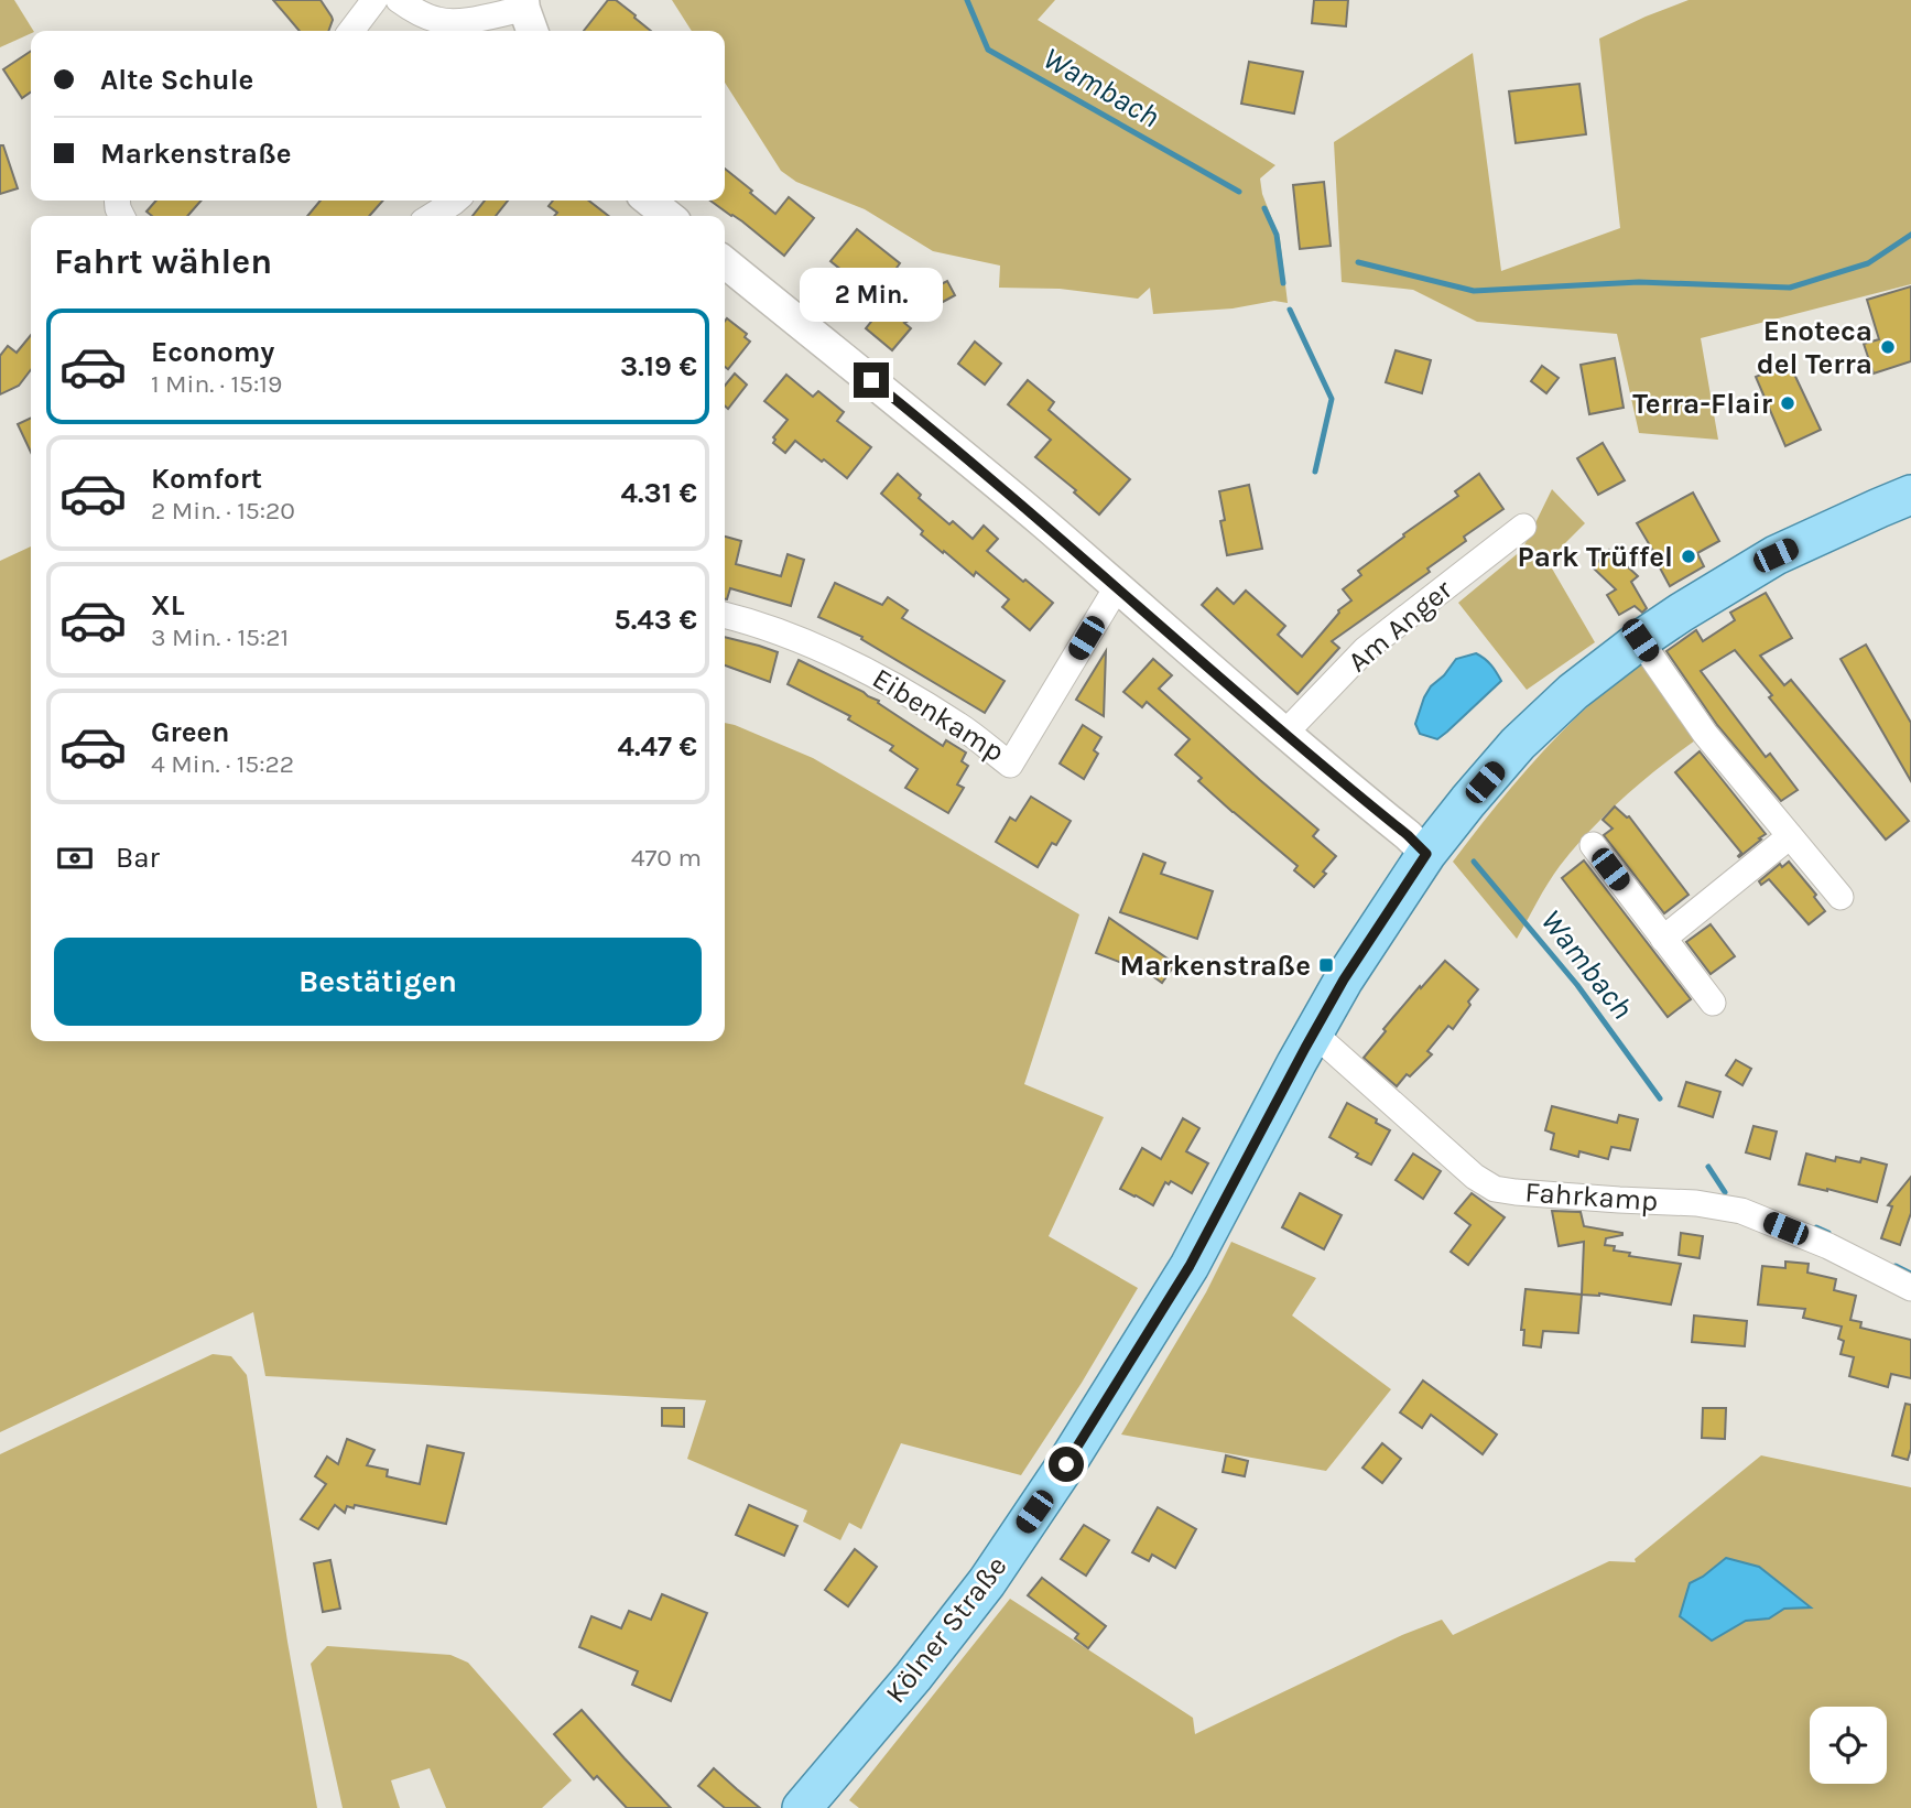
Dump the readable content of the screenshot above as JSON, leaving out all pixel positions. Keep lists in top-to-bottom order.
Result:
{
  "streets": {
    "main road": ["Kölner Straße"],
    "street": ["Am Anger", "Eibenkamp", "Fahrkamp"]
  },
  "crossings": [
    ["Fahrkamp", "Kölner Straße"]
  ],
  "water": ["Wambach"],
  "places": {
    "other": ["Enoteca del Terra", "Terra-Flair", "Park Trüffel"],
    "transit": ["Markenstraße"]
  },
  "page": {
    "banner": ["Alte Schule", "Markenstraße"],
    "heading": "Fahrt wählen",
    "bubble": "2 Min.",
    "list": [
      {
        "name": "Economy",
        "note": "1 Min. · 15:19",
        "value": "3.19 €"
      },
      {
        "name": "Komfort",
        "note": "2 Min. · 15:20",
        "value": "4.31 €"
      },
      {
        "name": "XL",
        "note": "3 Min. · 15:21",
        "value": "5.43 €"
      },
      {
        "name": "Green",
        "note": "4 Min. · 15:22",
        "value": "4.47 €"
      }
    ],
    "pay": ["Bar", "470 m"],
    "buttons": "Bestätigen"
  }
}
